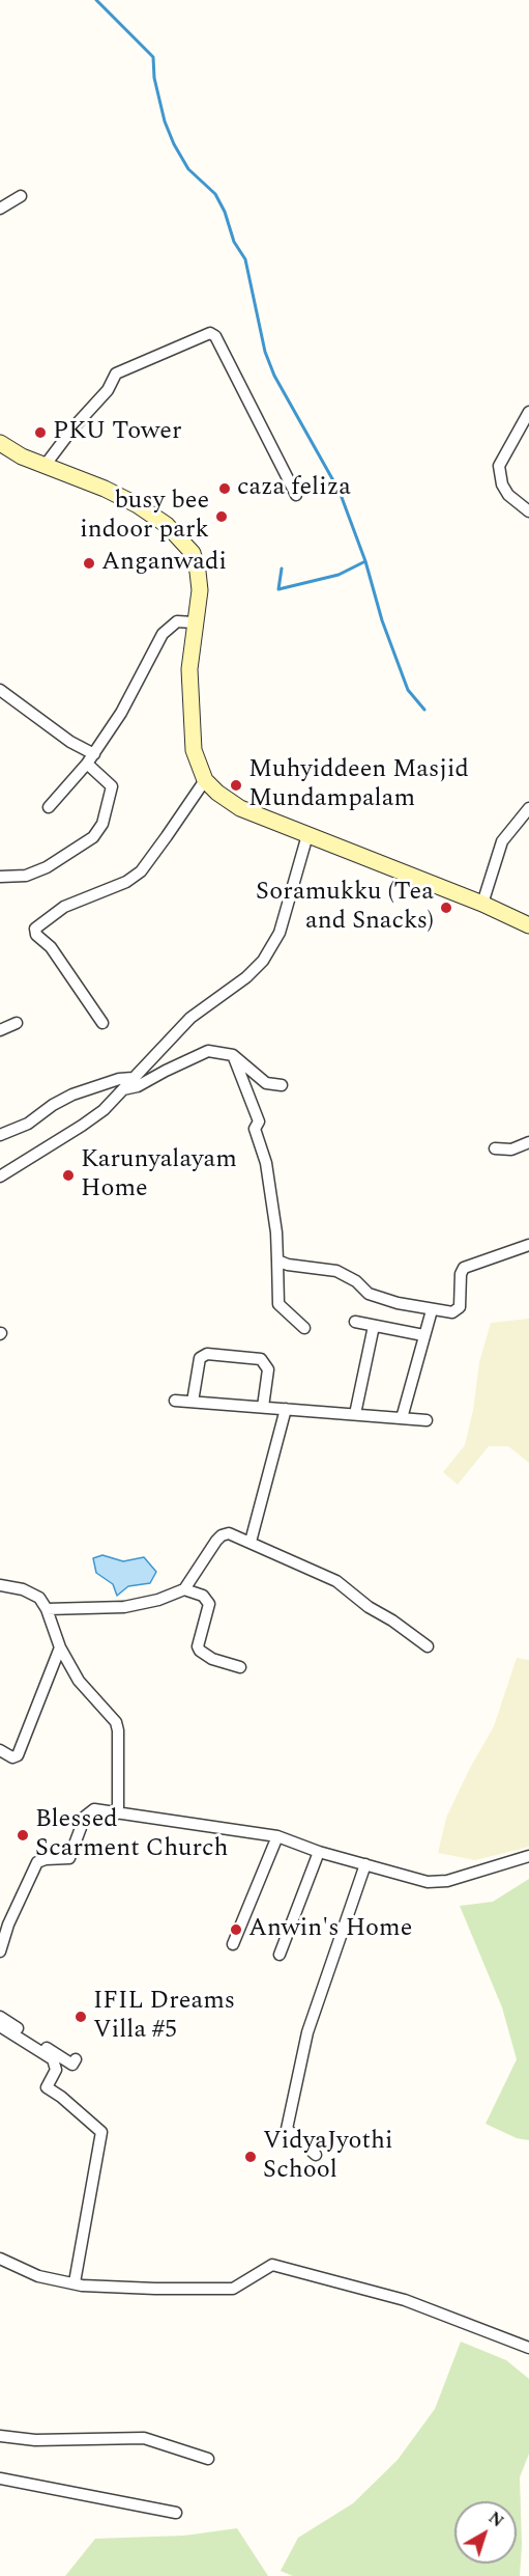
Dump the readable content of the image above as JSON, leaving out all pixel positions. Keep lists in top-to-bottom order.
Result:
{
  "places": [
    "PKU Tower",
    "caza feliza",
    "busy bee indoor park",
    "Anganwadi",
    "Muhyiddeen Masjid Mundampalam",
    "Soramukku (Tea and Snacks)",
    "Karunyalayam Home",
    "Blessed Scarment Church",
    "Anwin's Home",
    "IFIL Dreams Villa #5",
    "VidyaJyothi School"
  ],
  "north": "top right"
}
